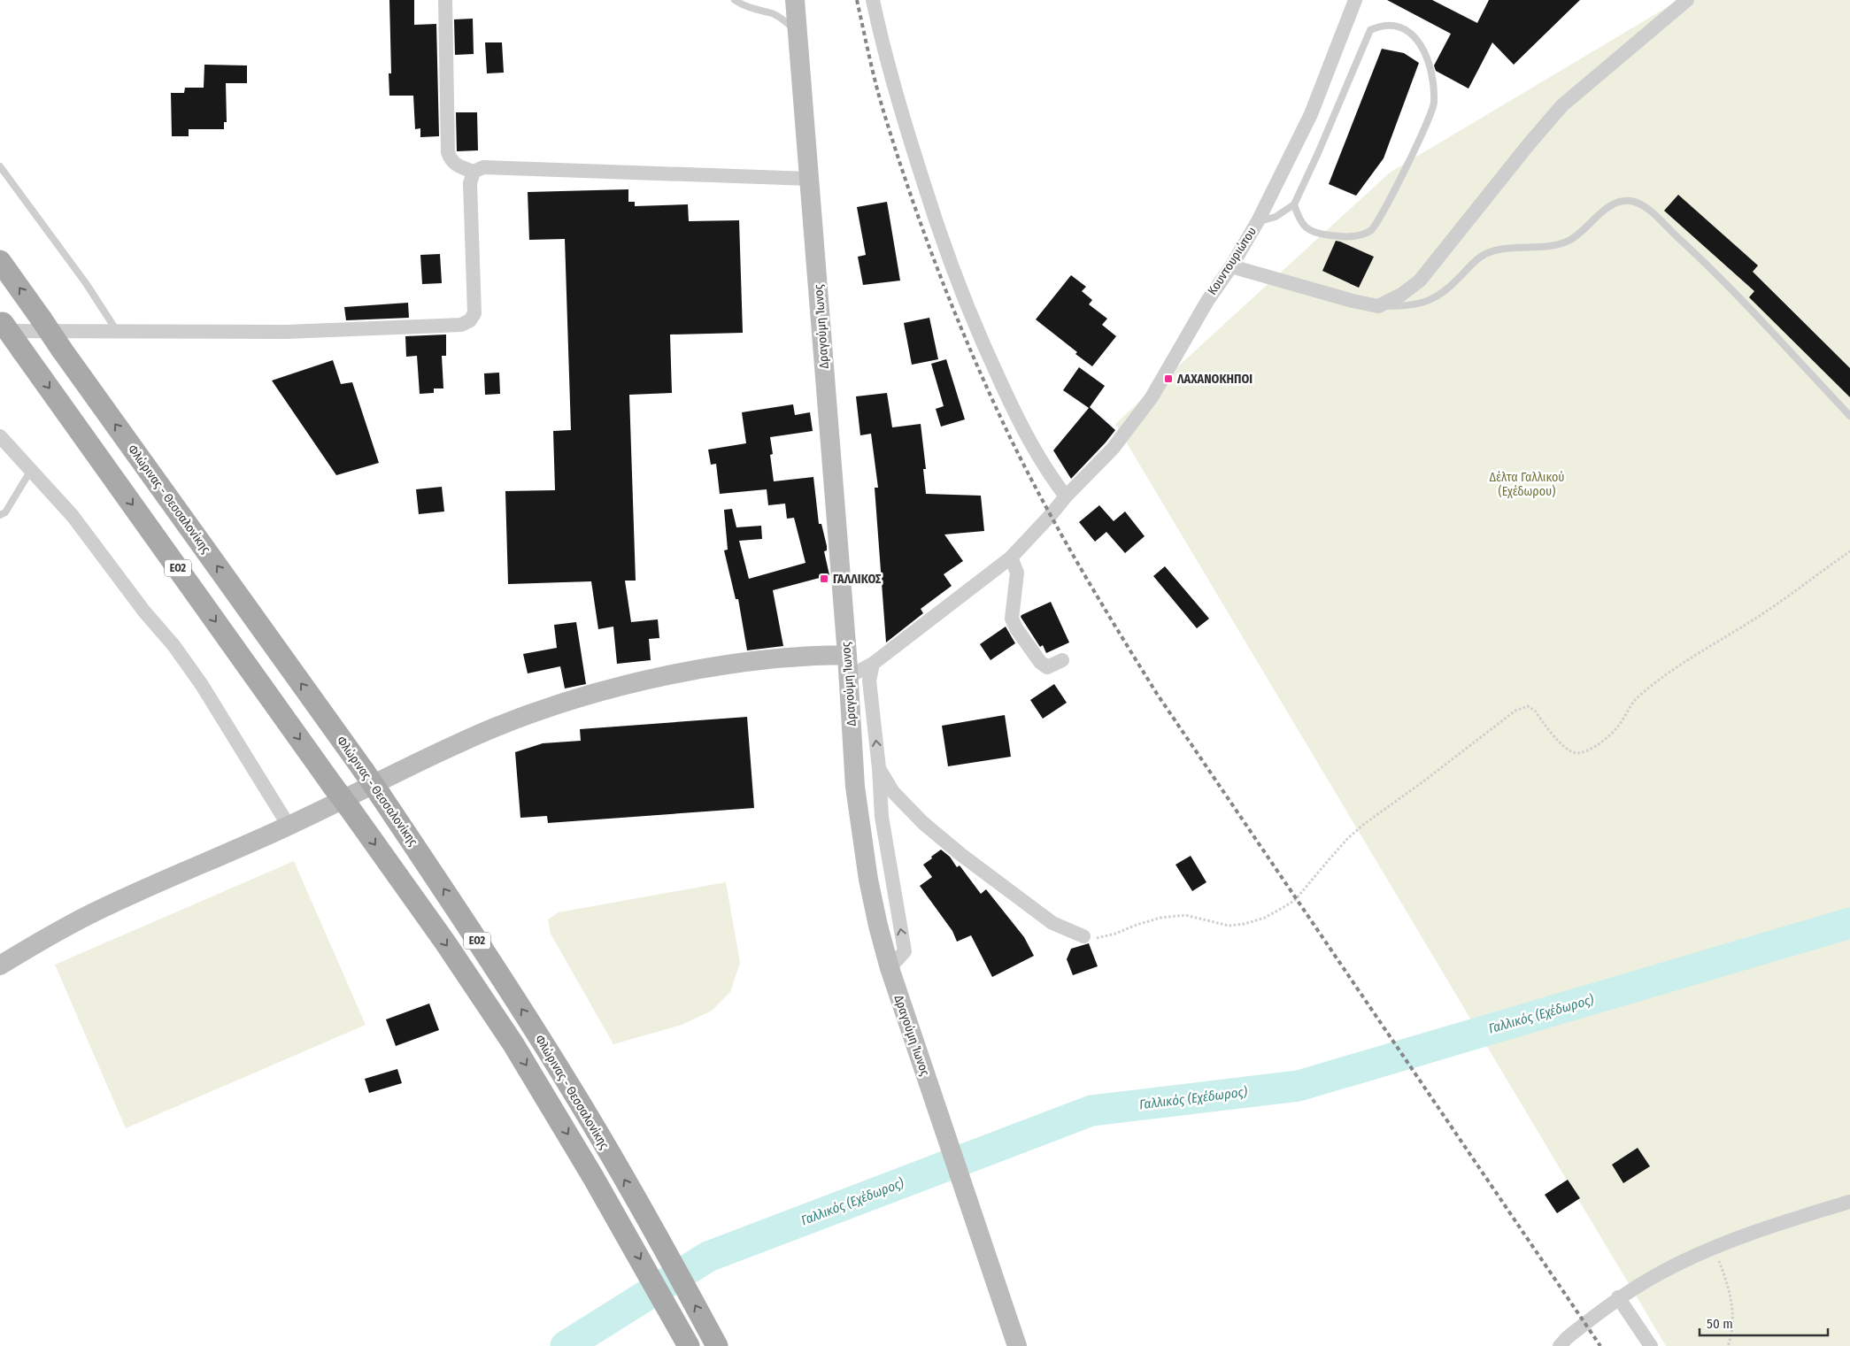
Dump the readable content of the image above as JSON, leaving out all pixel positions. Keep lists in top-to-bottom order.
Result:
{
  "streets": {
    "main road": ["Δραγούμη Ίωνος", "Φλώρινας - Θεσσαλονίκης", "ΕΟ2"],
    "street": ["Κουντουριώτου"]
  },
  "crossings": [
    ["Κουντουριώτου", "Δραγούμη Ίωνος"]
  ],
  "water": ["Γαλλικός (Εχέδωρος)"],
  "parks": ["Δέλτα Γαλλικού (Εχέδωρου)"],
  "places": {
    "transit": ["ΛΑΧΑΝΟΚΗΠΟΙ", "ΓΑΛΛΙΚΟΣ"]
  },
  "scale_bar": "50 m"
}
